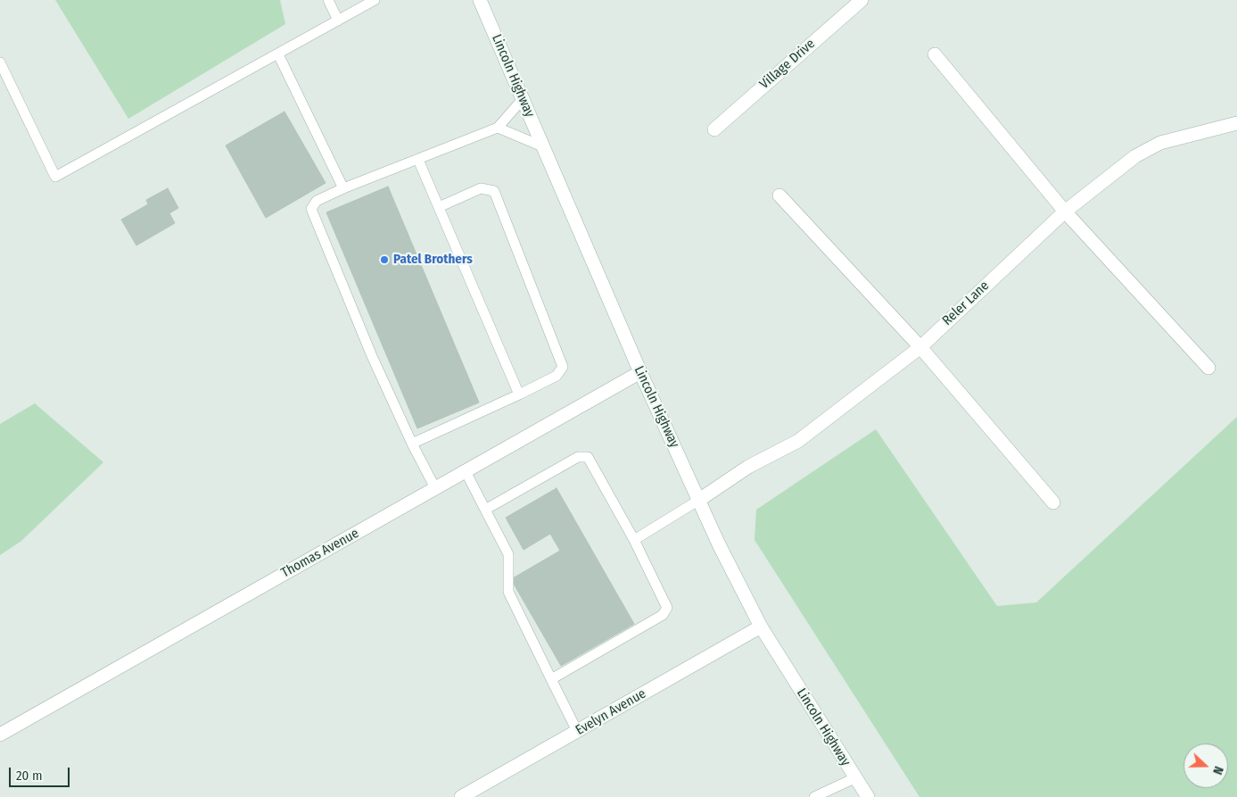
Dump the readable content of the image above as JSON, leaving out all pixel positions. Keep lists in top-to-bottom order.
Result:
{
  "streets": {
    "street": [
      "Village Drive",
      "Lincoln Highway",
      "Reler Lane",
      "Thomas Avenue",
      "Evelyn Avenue"
    ]
  },
  "crossings": [
    ["Lincoln Highway", "Reler Lane"],
    ["Lincoln Highway", "Thomas Avenue"],
    ["Lincoln Highway", "Evelyn Avenue"]
  ],
  "places": ["Patel Brothers"],
  "scale_bar": "20 m",
  "north": "right"
}
